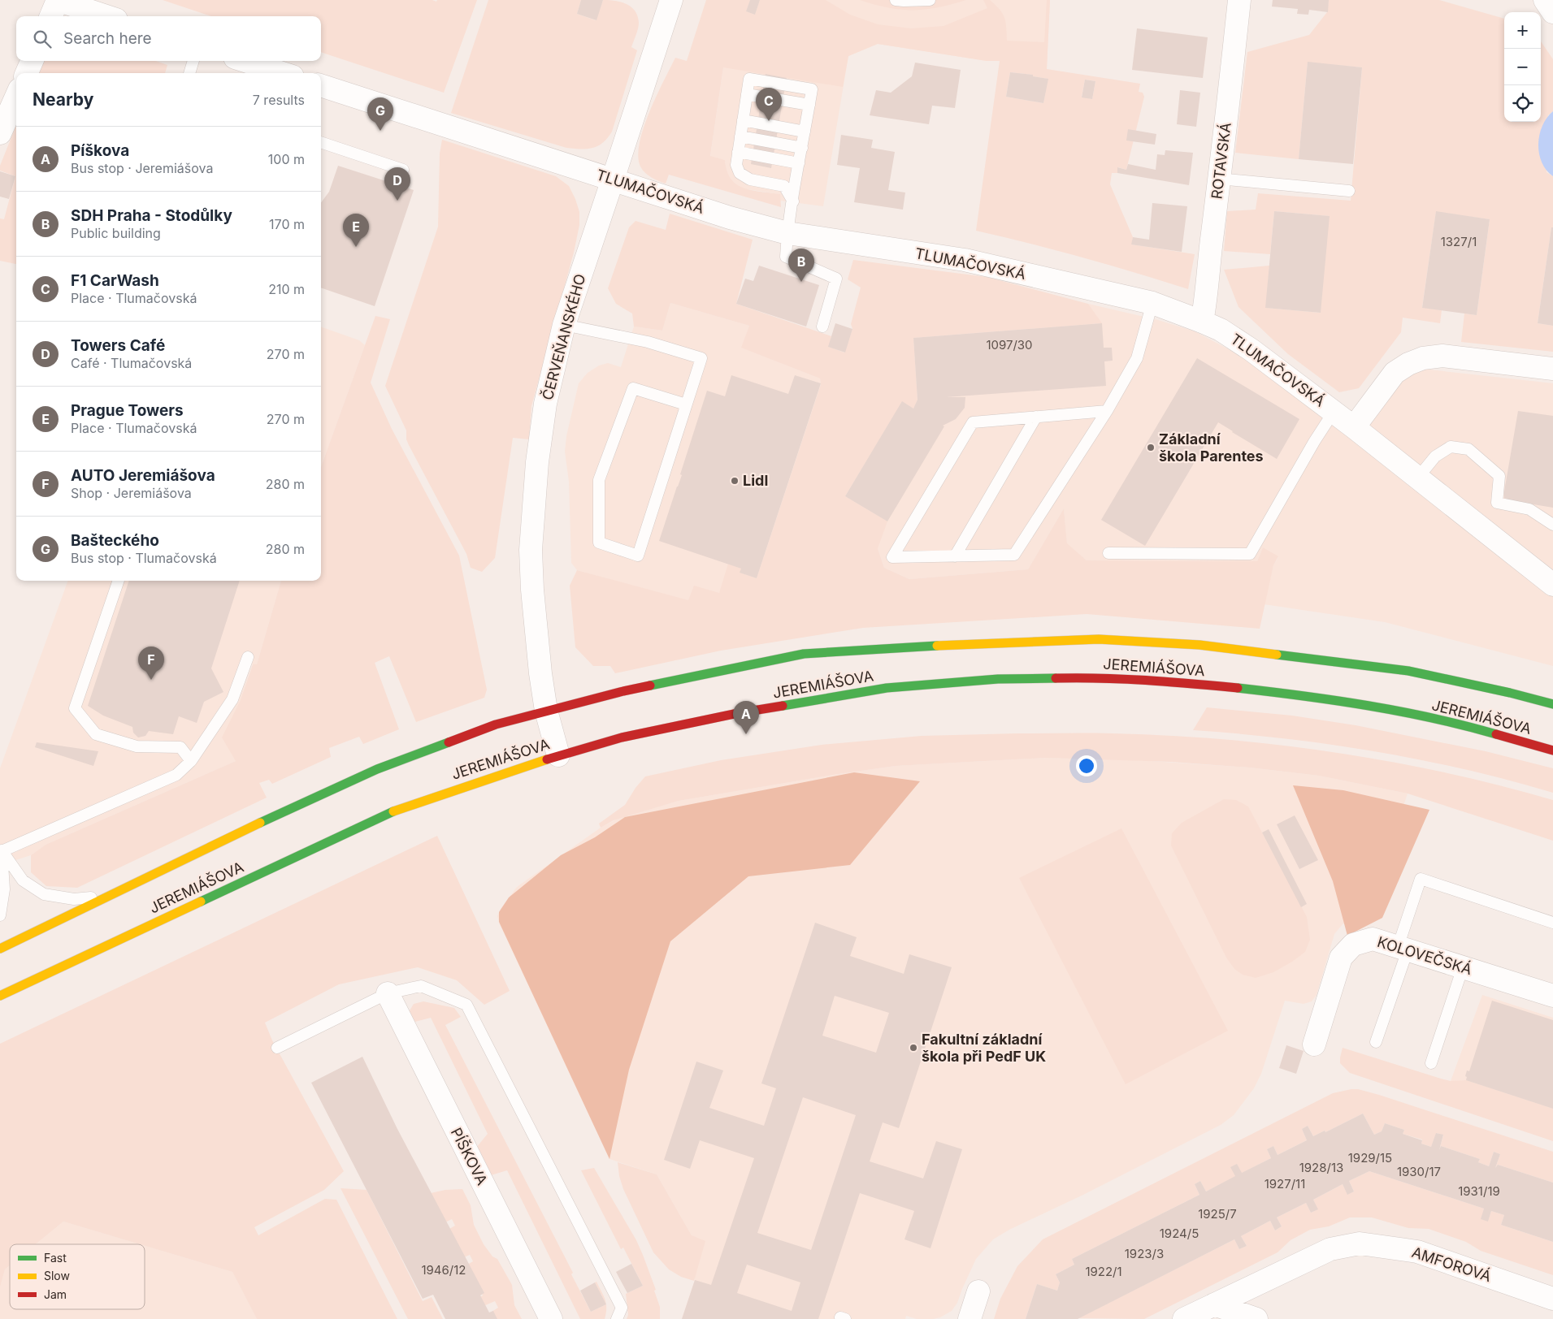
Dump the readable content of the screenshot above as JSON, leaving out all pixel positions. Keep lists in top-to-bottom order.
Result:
{
  "streets": {
    "main road": ["JEREMIÁŠOVA"],
    "street": [
      "ROTAVSKÁ",
      "TLUMAČOVSKÁ",
      "ČERVEŇANSKÉHO",
      "KOLOVEČSKÁ",
      "PÍŠKOVA",
      "AMFOROVÁ"
    ]
  },
  "crossings": [
    ["ROTAVSKÁ", "TLUMAČOVSKÁ"],
    ["TLUMAČOVSKÁ", "ČERVEŇANSKÉHO"],
    ["ČERVEŇANSKÉHO", "JEREMIÁŠOVA"]
  ],
  "places": ["Základní škola Parentes", "Lidl", "Fakultní základní škola při PedF UK"],
  "house_numbers": [
    "1327/1",
    "1097/30",
    "1929/15",
    "1928/13",
    "1930/17",
    "1927/11",
    "1931/19",
    "1925/7",
    "1924/5",
    "1923/3",
    "1946/12",
    "1922/1"
  ],
  "legend": ["Fast", "Slow", "Jam"],
  "page": {
    "map_buttons": ["+", "−"],
    "search": "Search here",
    "heading": ["Nearby", "7 results"],
    "pins": [
      "C",
      "G",
      "D",
      "E",
      "B",
      "F",
      "A"
    ],
    "list": [
      {
        "mark": "A",
        "name": "Píškova",
        "note": "Bus stop · Jeremiášova",
        "value": "100 m"
      },
      {
        "mark": "B",
        "name": "SDH Praha - Stodůlky",
        "note": "Public building",
        "value": "170 m"
      },
      {
        "mark": "C",
        "name": "F1 CarWash",
        "note": "Place · Tlumačovská",
        "value": "210 m"
      },
      {
        "mark": "D",
        "name": "Towers Café",
        "note": "Café · Tlumačovská",
        "value": "270 m"
      },
      {
        "mark": "E",
        "name": "Prague Towers",
        "note": "Place · Tlumačovská",
        "value": "270 m"
      },
      {
        "mark": "F",
        "name": "AUTO Jeremiášova",
        "note": "Shop · Jeremiášova",
        "value": "280 m"
      },
      {
        "mark": "G",
        "name": "Bašteckého",
        "note": "Bus stop · Tlumačovská",
        "value": "280 m"
      }
    ]
  }
}
